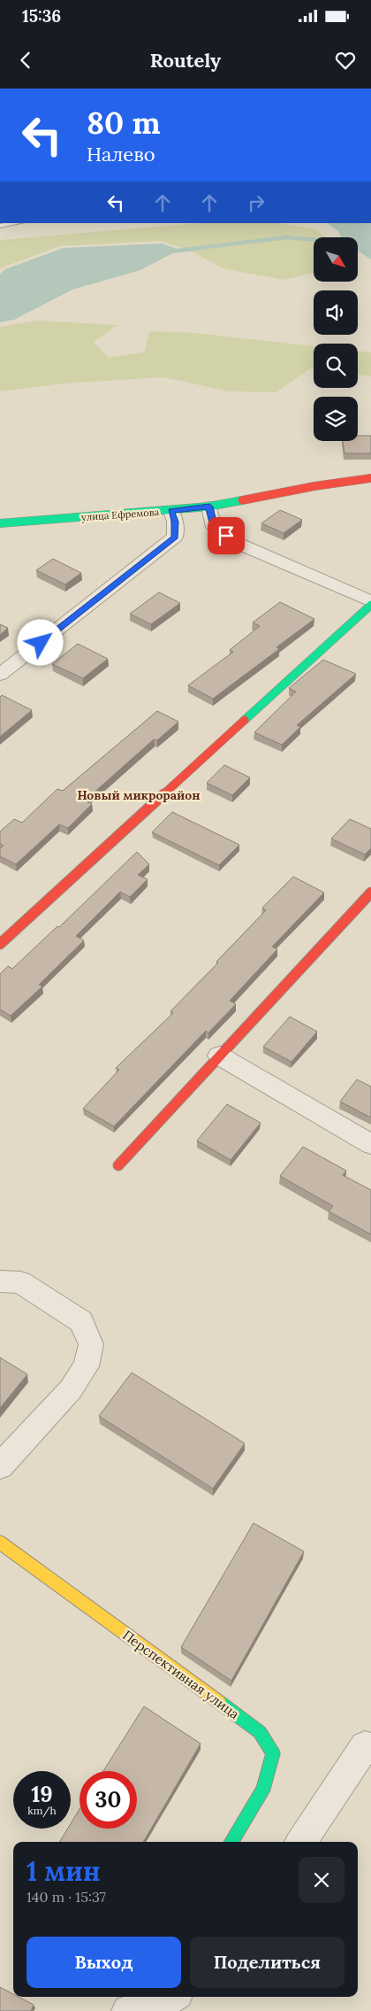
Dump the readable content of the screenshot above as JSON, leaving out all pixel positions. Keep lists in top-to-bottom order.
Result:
{
  "streets": {
    "street": ["улица Ефремова", "Перспективная улица"]
  },
  "districts": ["Новый микрорайон"],
  "north": "bottom right",
  "page": {
    "status": "15:36",
    "header": "Routely",
    "turn": ["80 m", "Налево"],
    "speed": "19 km/h",
    "limit": "30",
    "heading": ["1 мин", "140 m · 15:37"],
    "buttons": ["Выход", "Поделиться"]
  }
}
